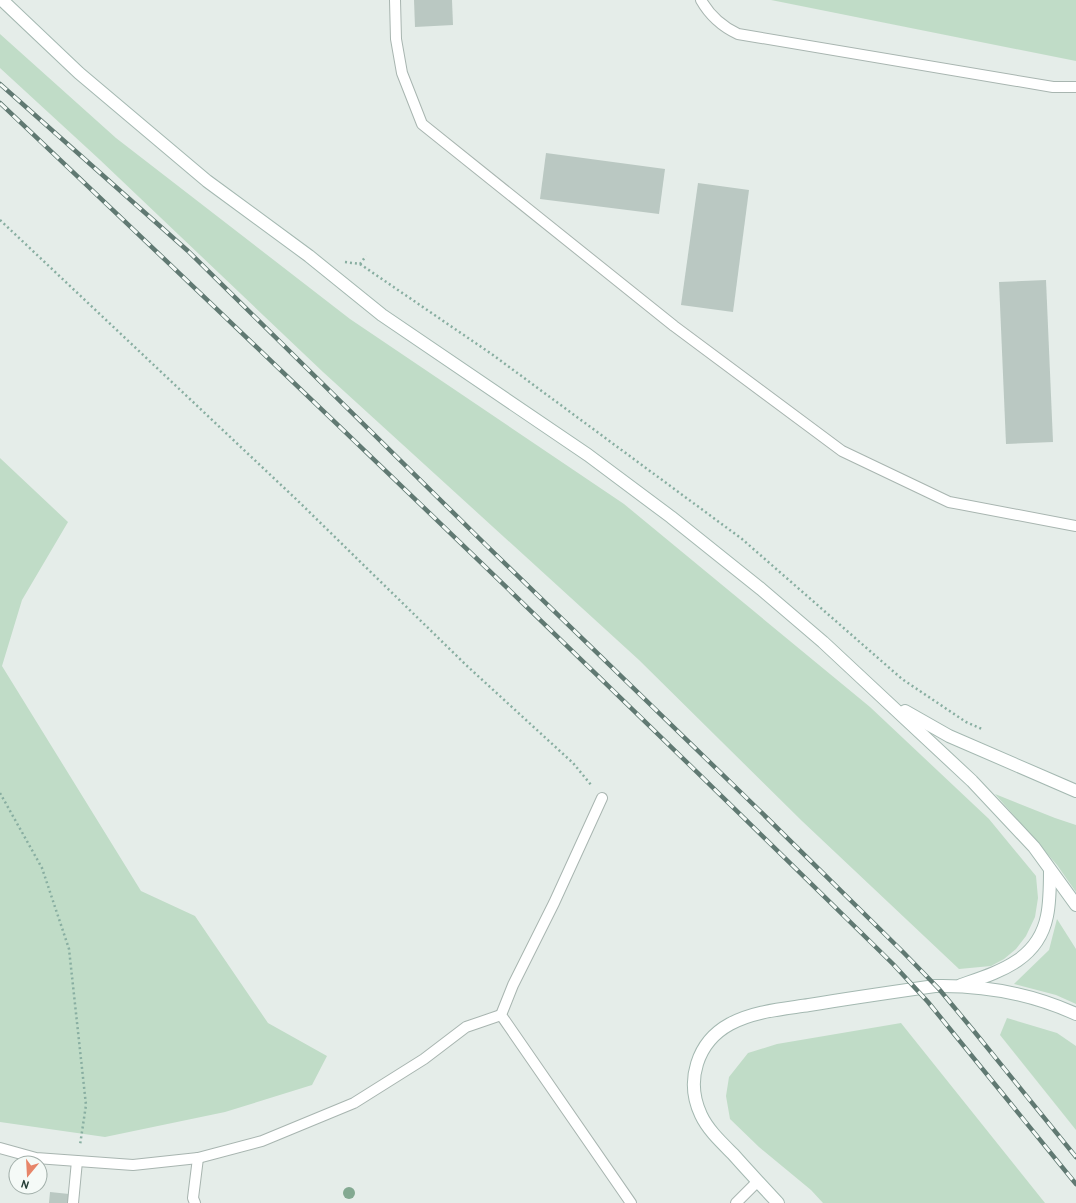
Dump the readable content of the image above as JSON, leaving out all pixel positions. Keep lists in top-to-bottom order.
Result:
{
  "north": "bottom"
}
